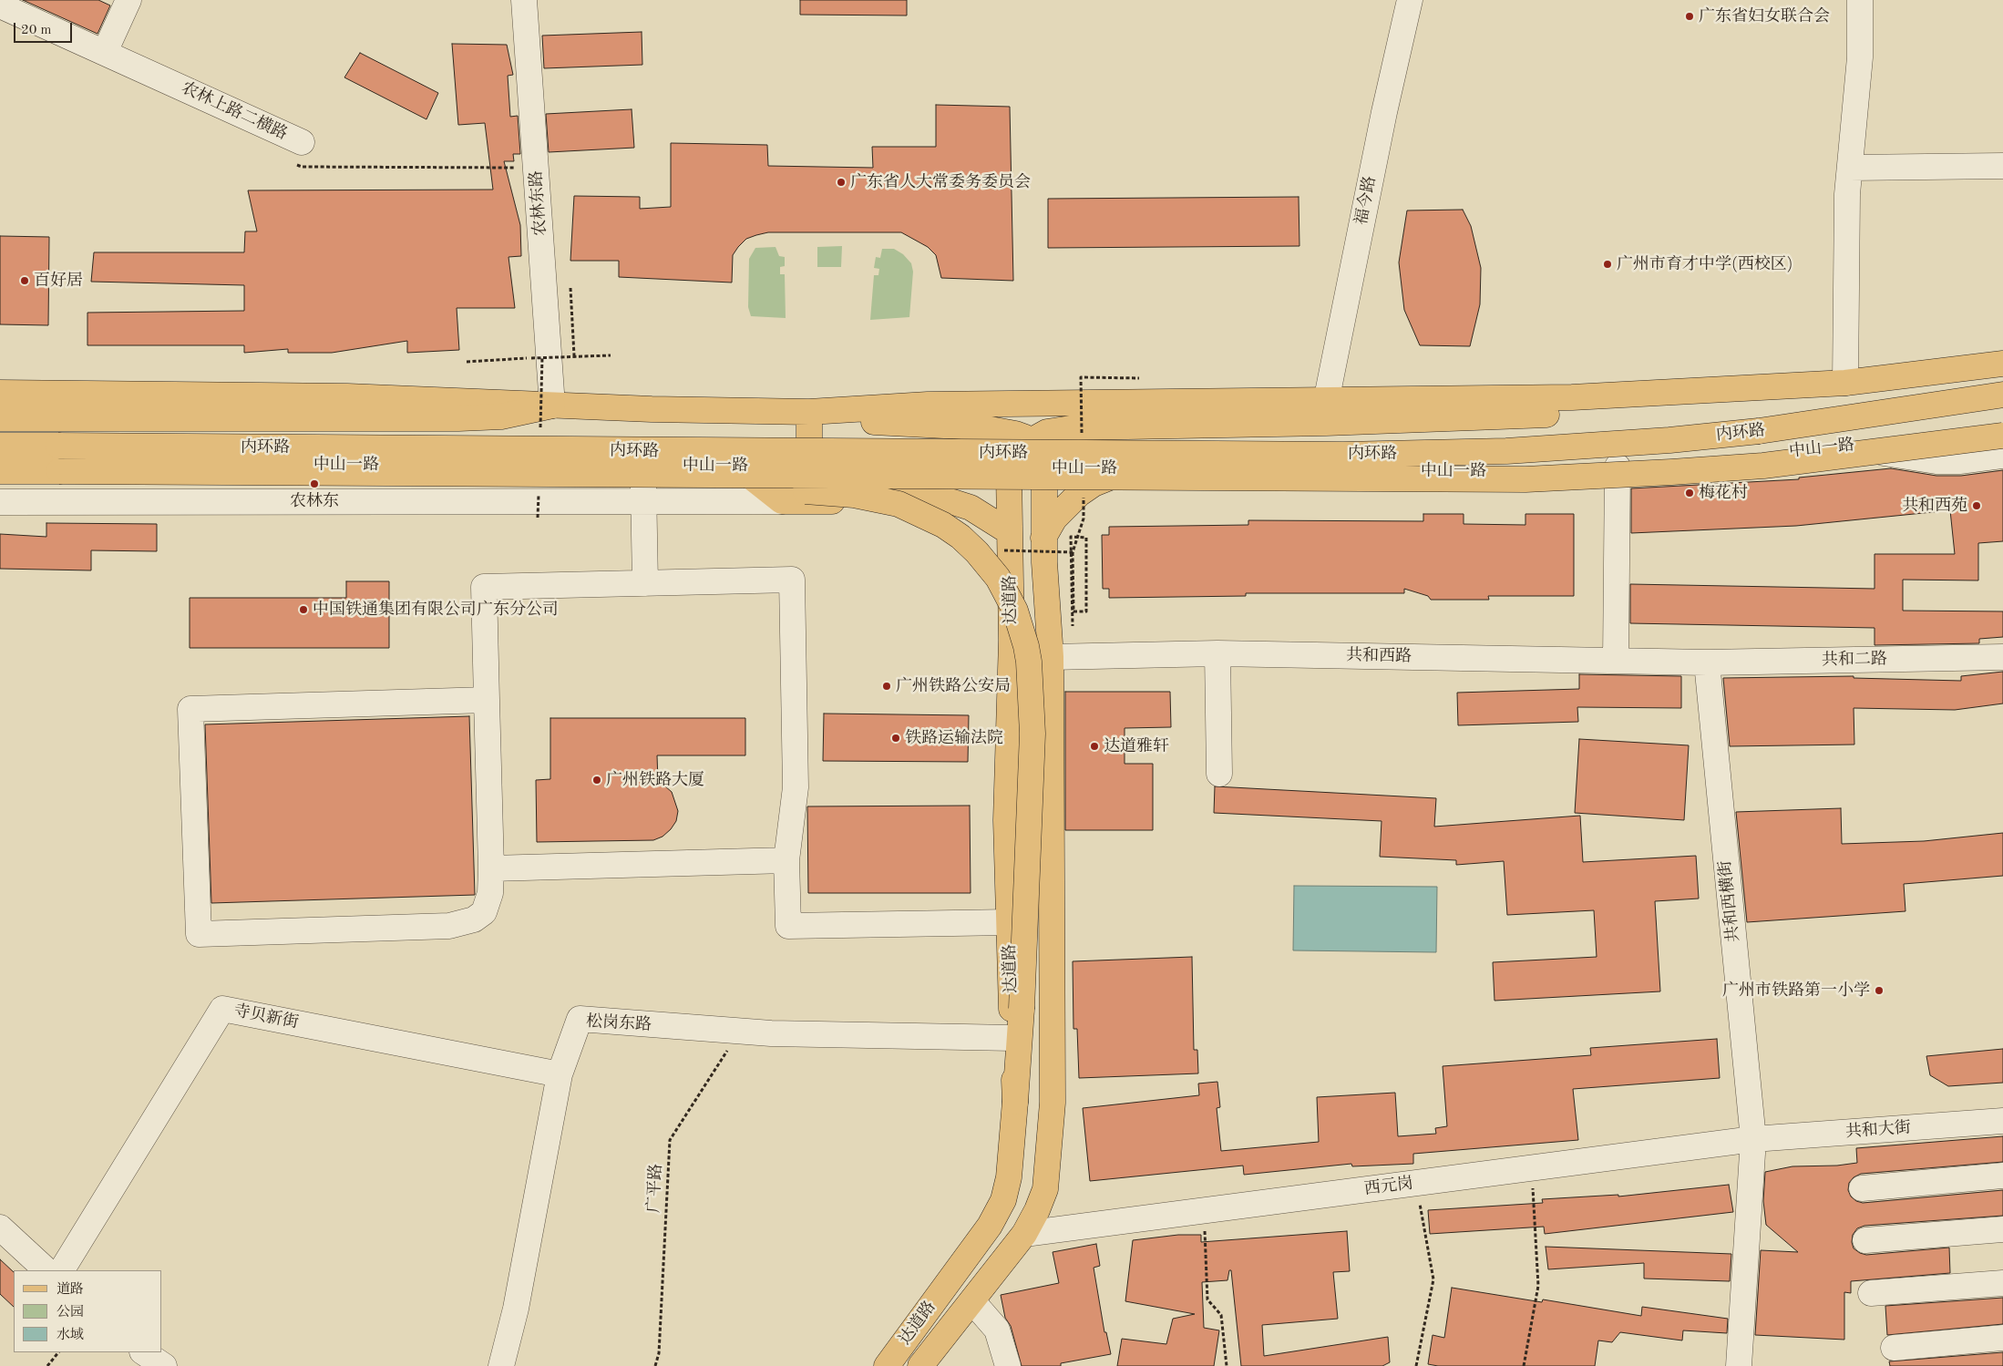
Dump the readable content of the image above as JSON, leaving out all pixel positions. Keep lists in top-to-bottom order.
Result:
{
  "streets": {
    "main road": ["内环路", "中山一路", "达道路"],
    "street": [
      "农林上路二横路",
      "福今路",
      "农林东路",
      "共和西路",
      "共和二路",
      "共和西横街",
      "寺贝新街",
      "松岗东路",
      "共和大街",
      "西元岗"
    ],
    "path": ["广平路"]
  },
  "crossings": [
    ["农林上路二横路", "农林东路"],
    ["中山一路", "达道路"],
    ["达道路", "共和西路"],
    ["达道路", "松岗东路"],
    ["达道路", "西元岗"],
    ["共和西路", "共和二路"],
    ["共和西路", "共和西横街"],
    ["共和二路", "共和西横街"],
    ["共和西横街", "共和大街"],
    ["共和西横街", "西元岗"],
    ["寺贝新街", "松岗东路"],
    ["松岗东路", "广平路"],
    ["共和大街", "西元岗"]
  ],
  "places": [
    "广东省妇女联合会",
    "广东省人大常委务委员会",
    "广州市育才中学(西校区)",
    "百好居",
    "农林东",
    "梅花村",
    "共和西苑",
    "中国铁通集团有限公司广东分公司",
    "广州铁路公安局",
    "铁路运输法院",
    "达道雅轩",
    "广州铁路大厦",
    "广州市铁路第一小学"
  ],
  "legend": ["道路", "公园", "水域"],
  "scale_bar": "20 m"
}
